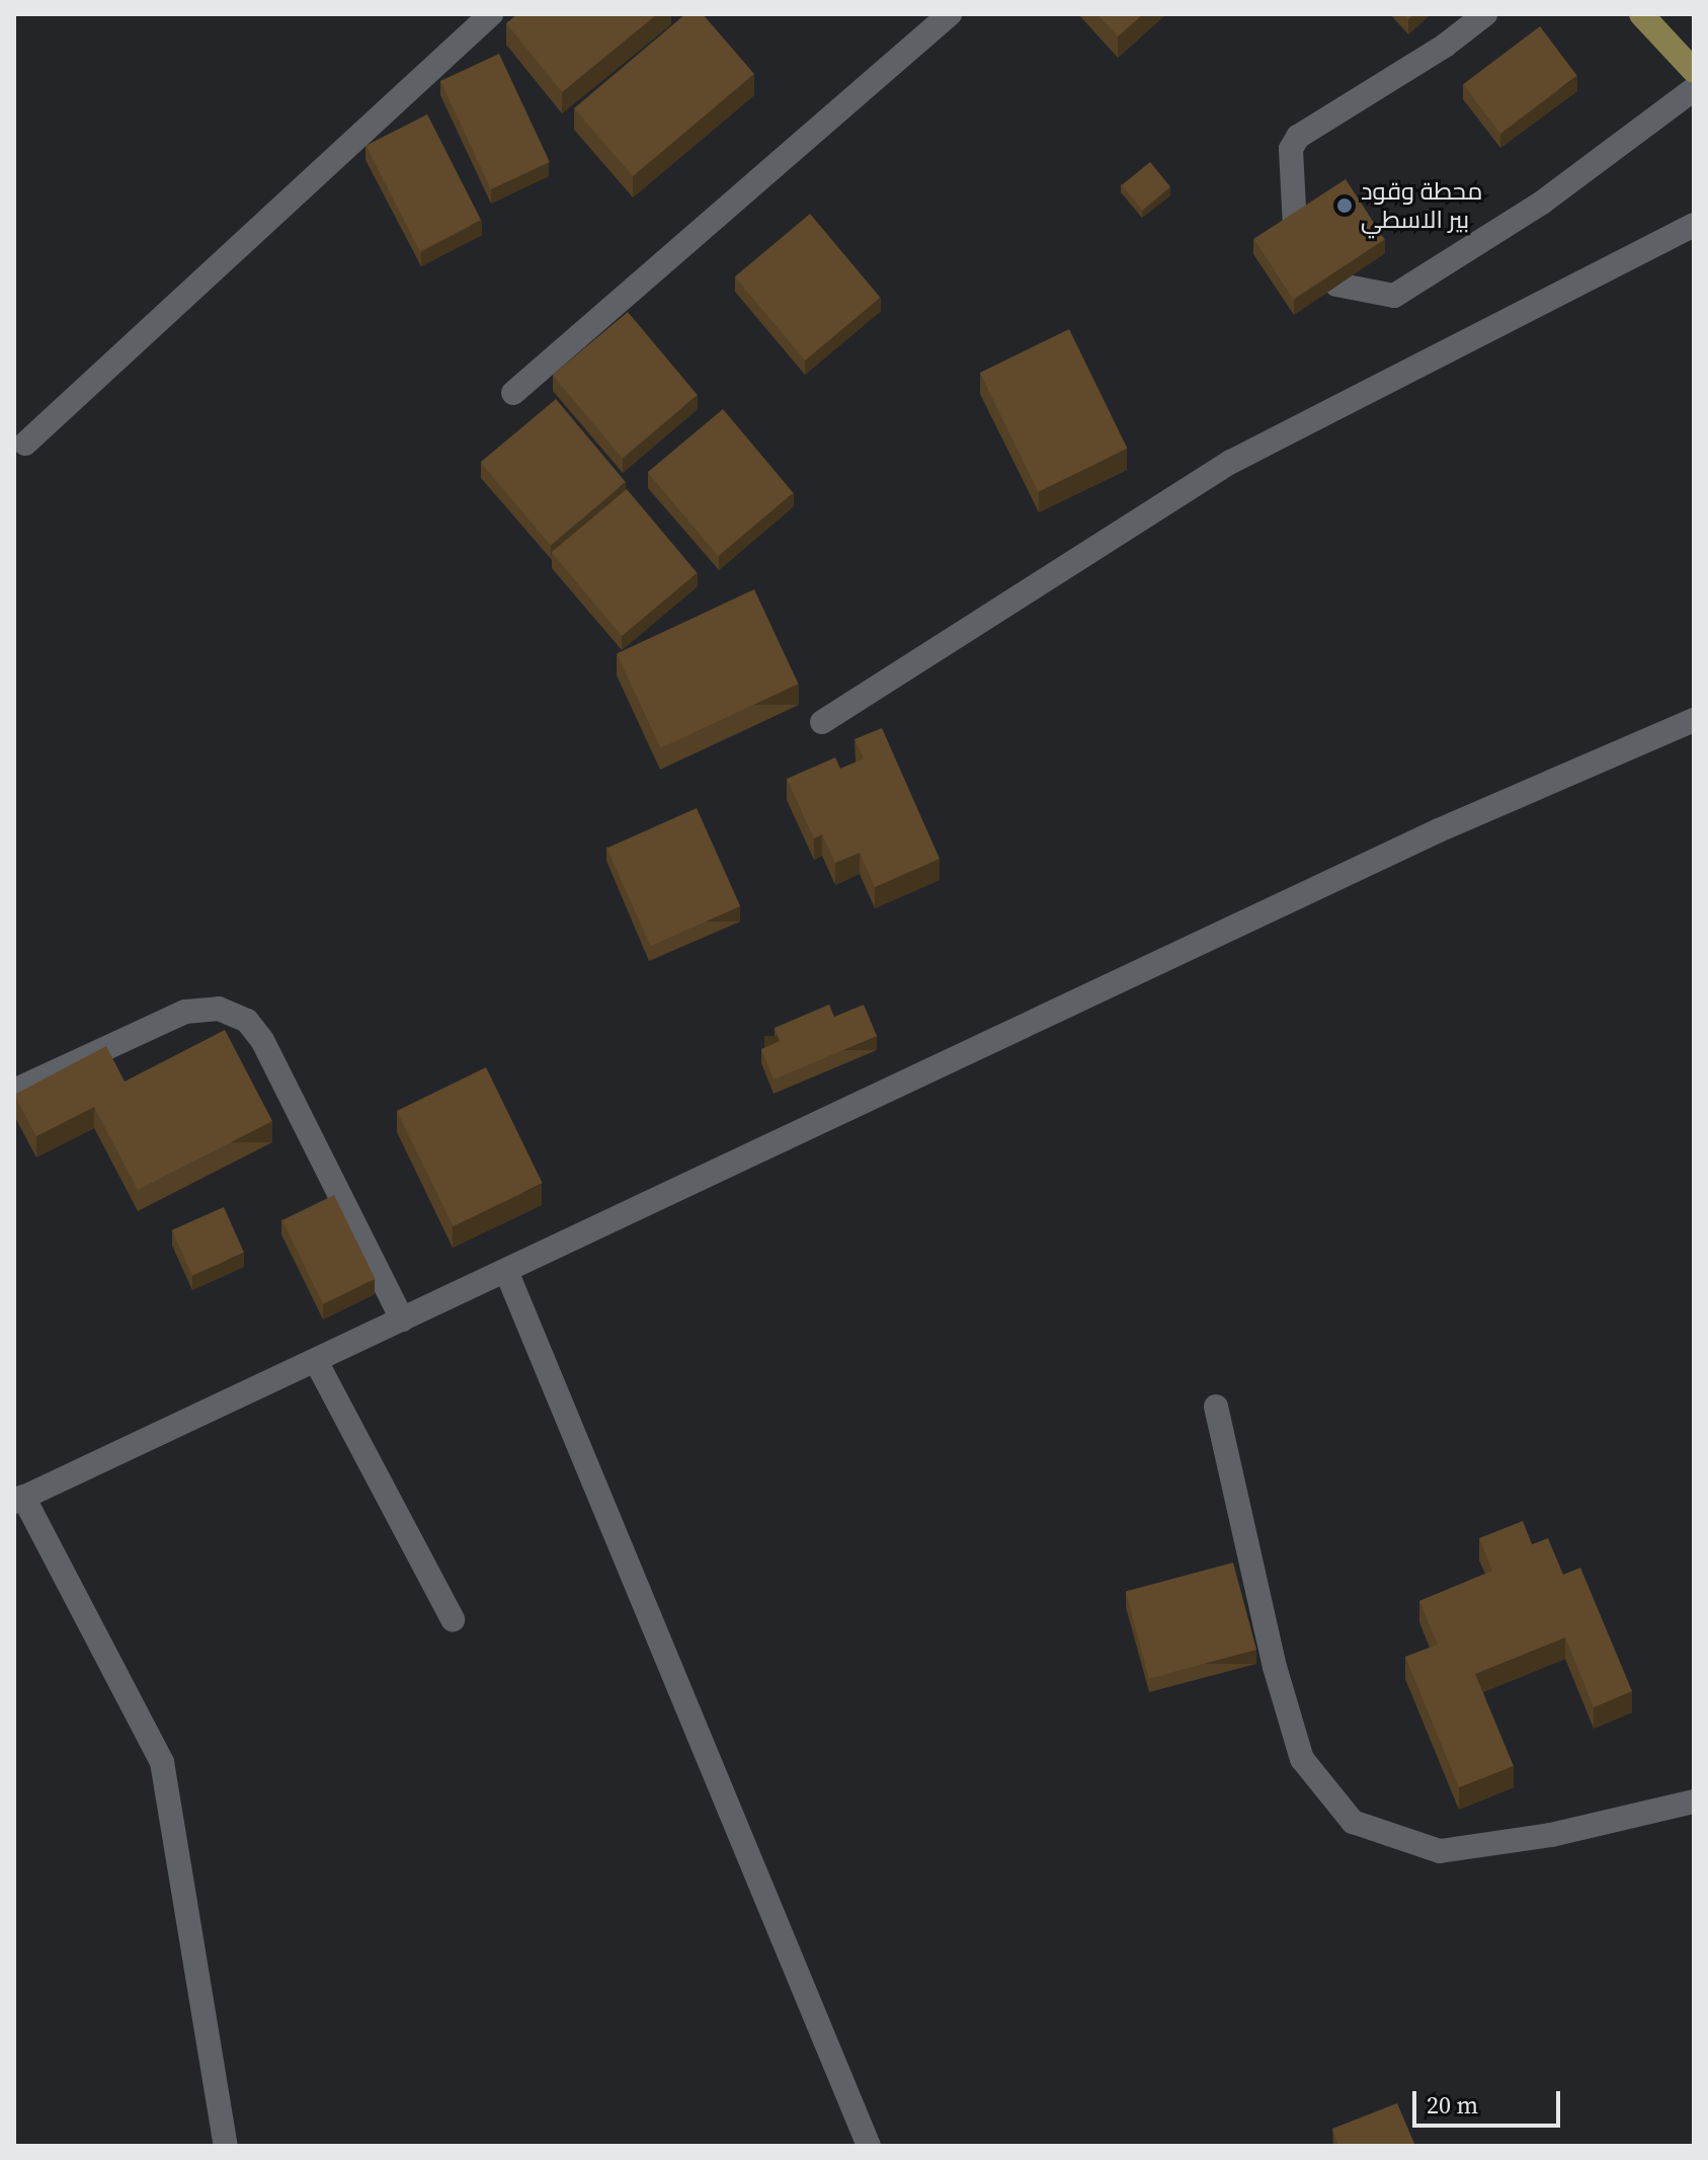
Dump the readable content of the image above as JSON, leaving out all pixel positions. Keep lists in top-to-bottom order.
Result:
{
  "places": ["محطة وقود بير الاسطي"],
  "scale_bar": "20 m"
}
